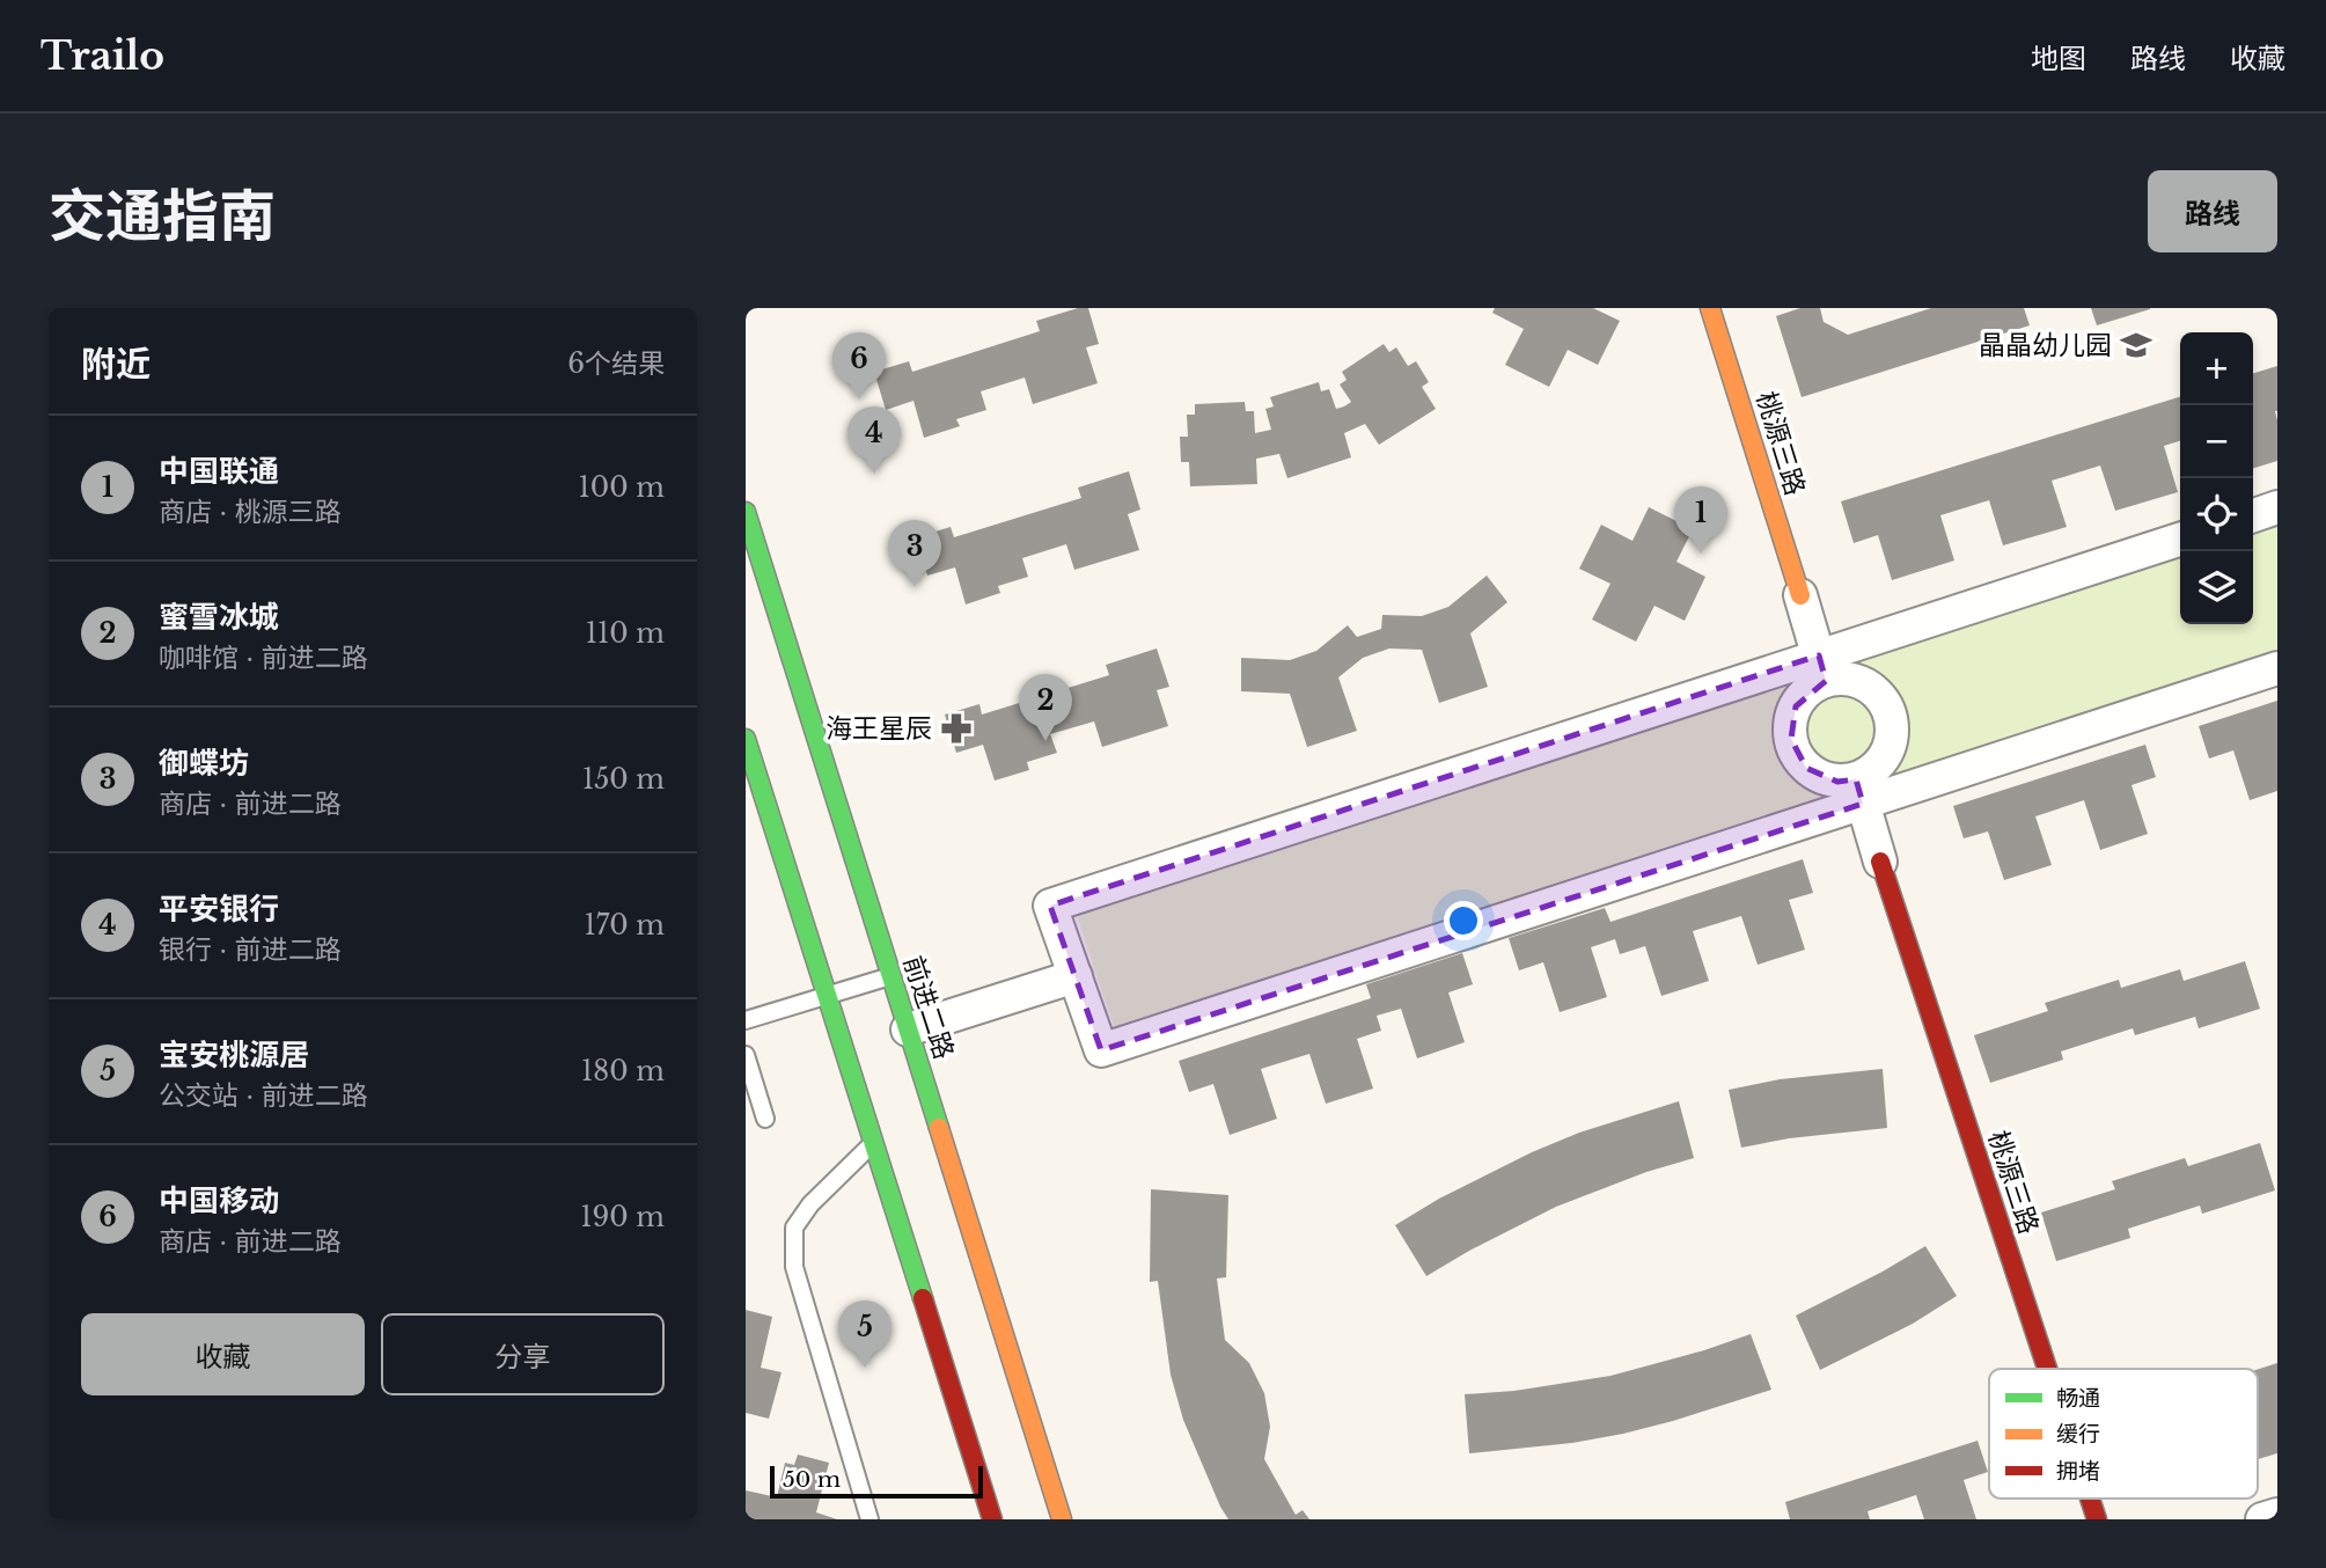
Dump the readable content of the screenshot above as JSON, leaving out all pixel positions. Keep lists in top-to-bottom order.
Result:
{
  "streets": {
    "main road": ["桃源三路", "前进二路"]
  },
  "places": {
    "school or university": ["晶晶幼儿园"],
    "pharmacy": ["海王星辰"]
  },
  "legend": ["畅通", "缓行", "拥堵"],
  "scale_bar": "50 m",
  "page": {
    "header": "Trailo",
    "nav": ["地图", "路线", "收藏"],
    "title": "交通指南",
    "buttons": [
      "路线",
      ["收藏", "分享"]
    ],
    "heading": ["附近", "6个结果"],
    "map_buttons": ["+", "−"],
    "pins": [
      "6",
      "4",
      "1",
      "3",
      "2",
      "5"
    ],
    "list": [
      {
        "mark": "1",
        "name": "中国联通",
        "note": "商店 · 桃源三路",
        "value": "100 m"
      },
      {
        "mark": "2",
        "name": "蜜雪冰城",
        "note": "咖啡馆 · 前进二路",
        "value": "110 m"
      },
      {
        "mark": "3",
        "name": "御蝶坊",
        "note": "商店 · 前进二路",
        "value": "150 m"
      },
      {
        "mark": "4",
        "name": "平安银行",
        "note": "银行 · 前进二路",
        "value": "170 m"
      },
      {
        "mark": "5",
        "name": "宝安桃源居",
        "note": "公交站 · 前进二路",
        "value": "180 m"
      },
      {
        "mark": "6",
        "name": "中国移动",
        "note": "商店 · 前进二路",
        "value": "190 m"
      }
    ],
    "scale": "50 m"
  }
}
